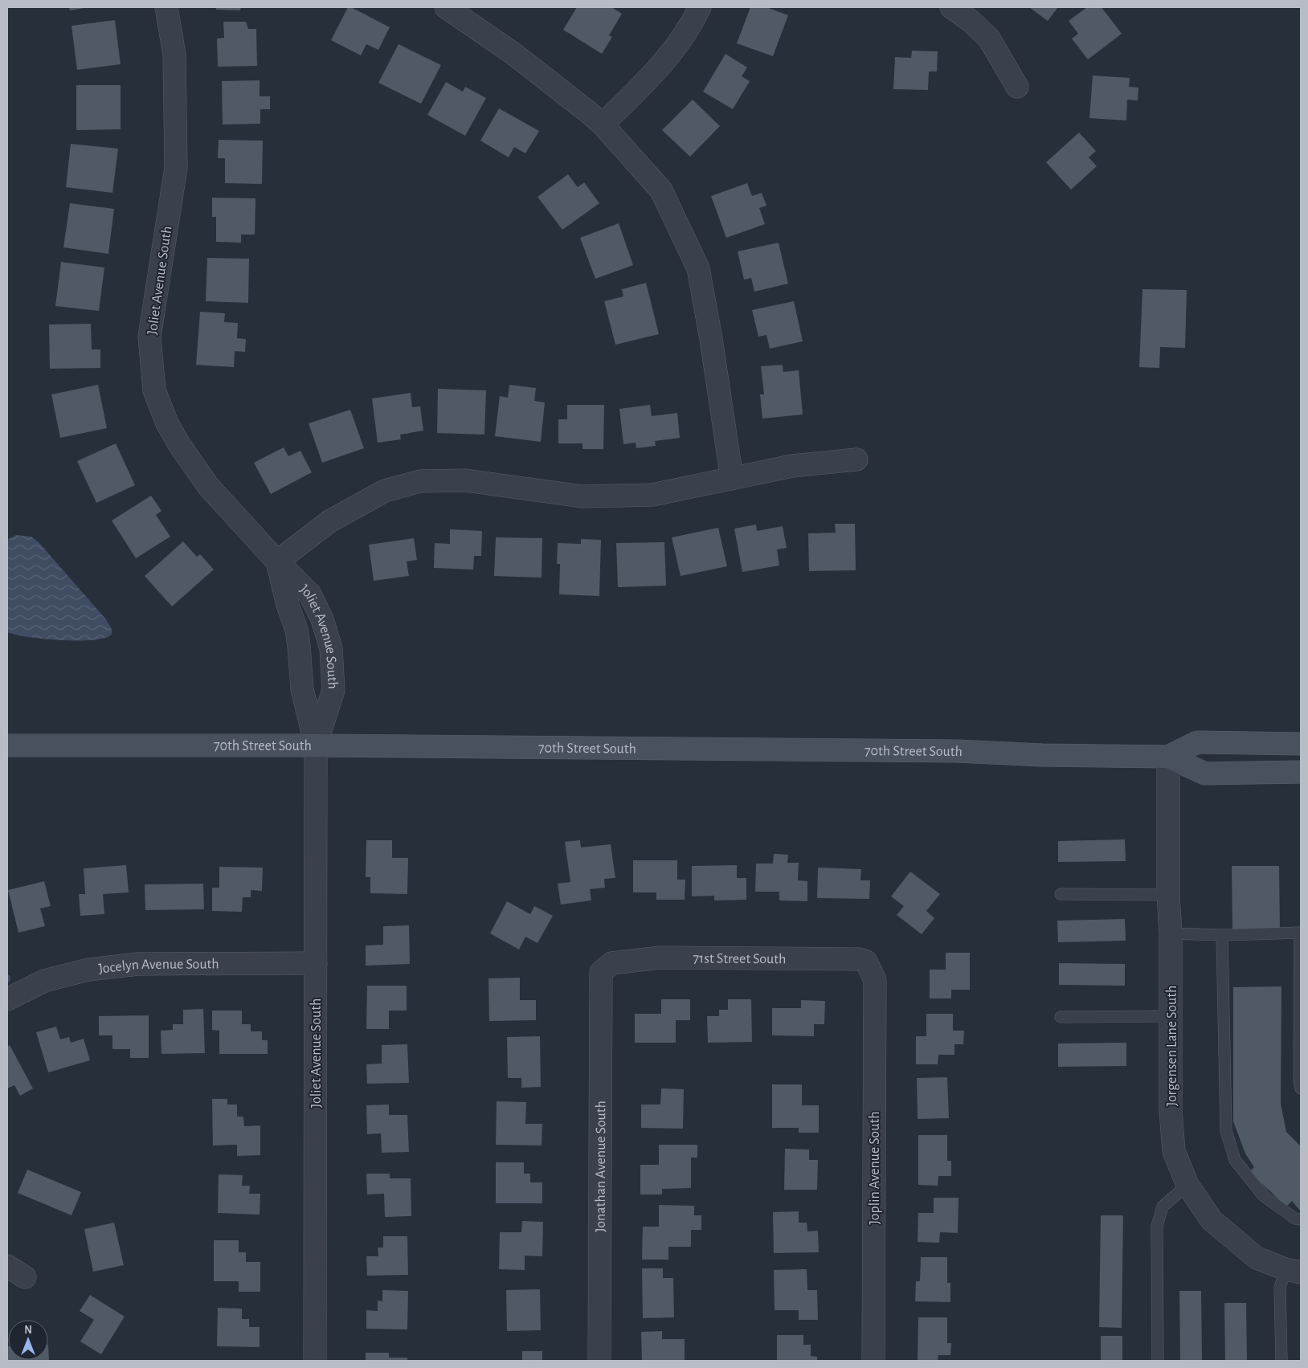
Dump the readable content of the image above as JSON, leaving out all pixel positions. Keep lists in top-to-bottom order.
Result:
{
  "streets": {
    "main road": ["70th Street South"],
    "street": [
      "Joliet Avenue South",
      "71st Street South",
      "Jocelyn Avenue South",
      "Jorgensen Lane South",
      "Jonathan Avenue South",
      "Joplin Avenue South"
    ]
  },
  "crossings": [
    ["Joliet Avenue South", "70th Street South"],
    ["Joliet Avenue South", "Jocelyn Avenue South"],
    ["70th Street South", "Jorgensen Lane South"],
    ["71st Street South", "Jonathan Avenue South"],
    ["71st Street South", "Joplin Avenue South"]
  ],
  "north": "top"
}
